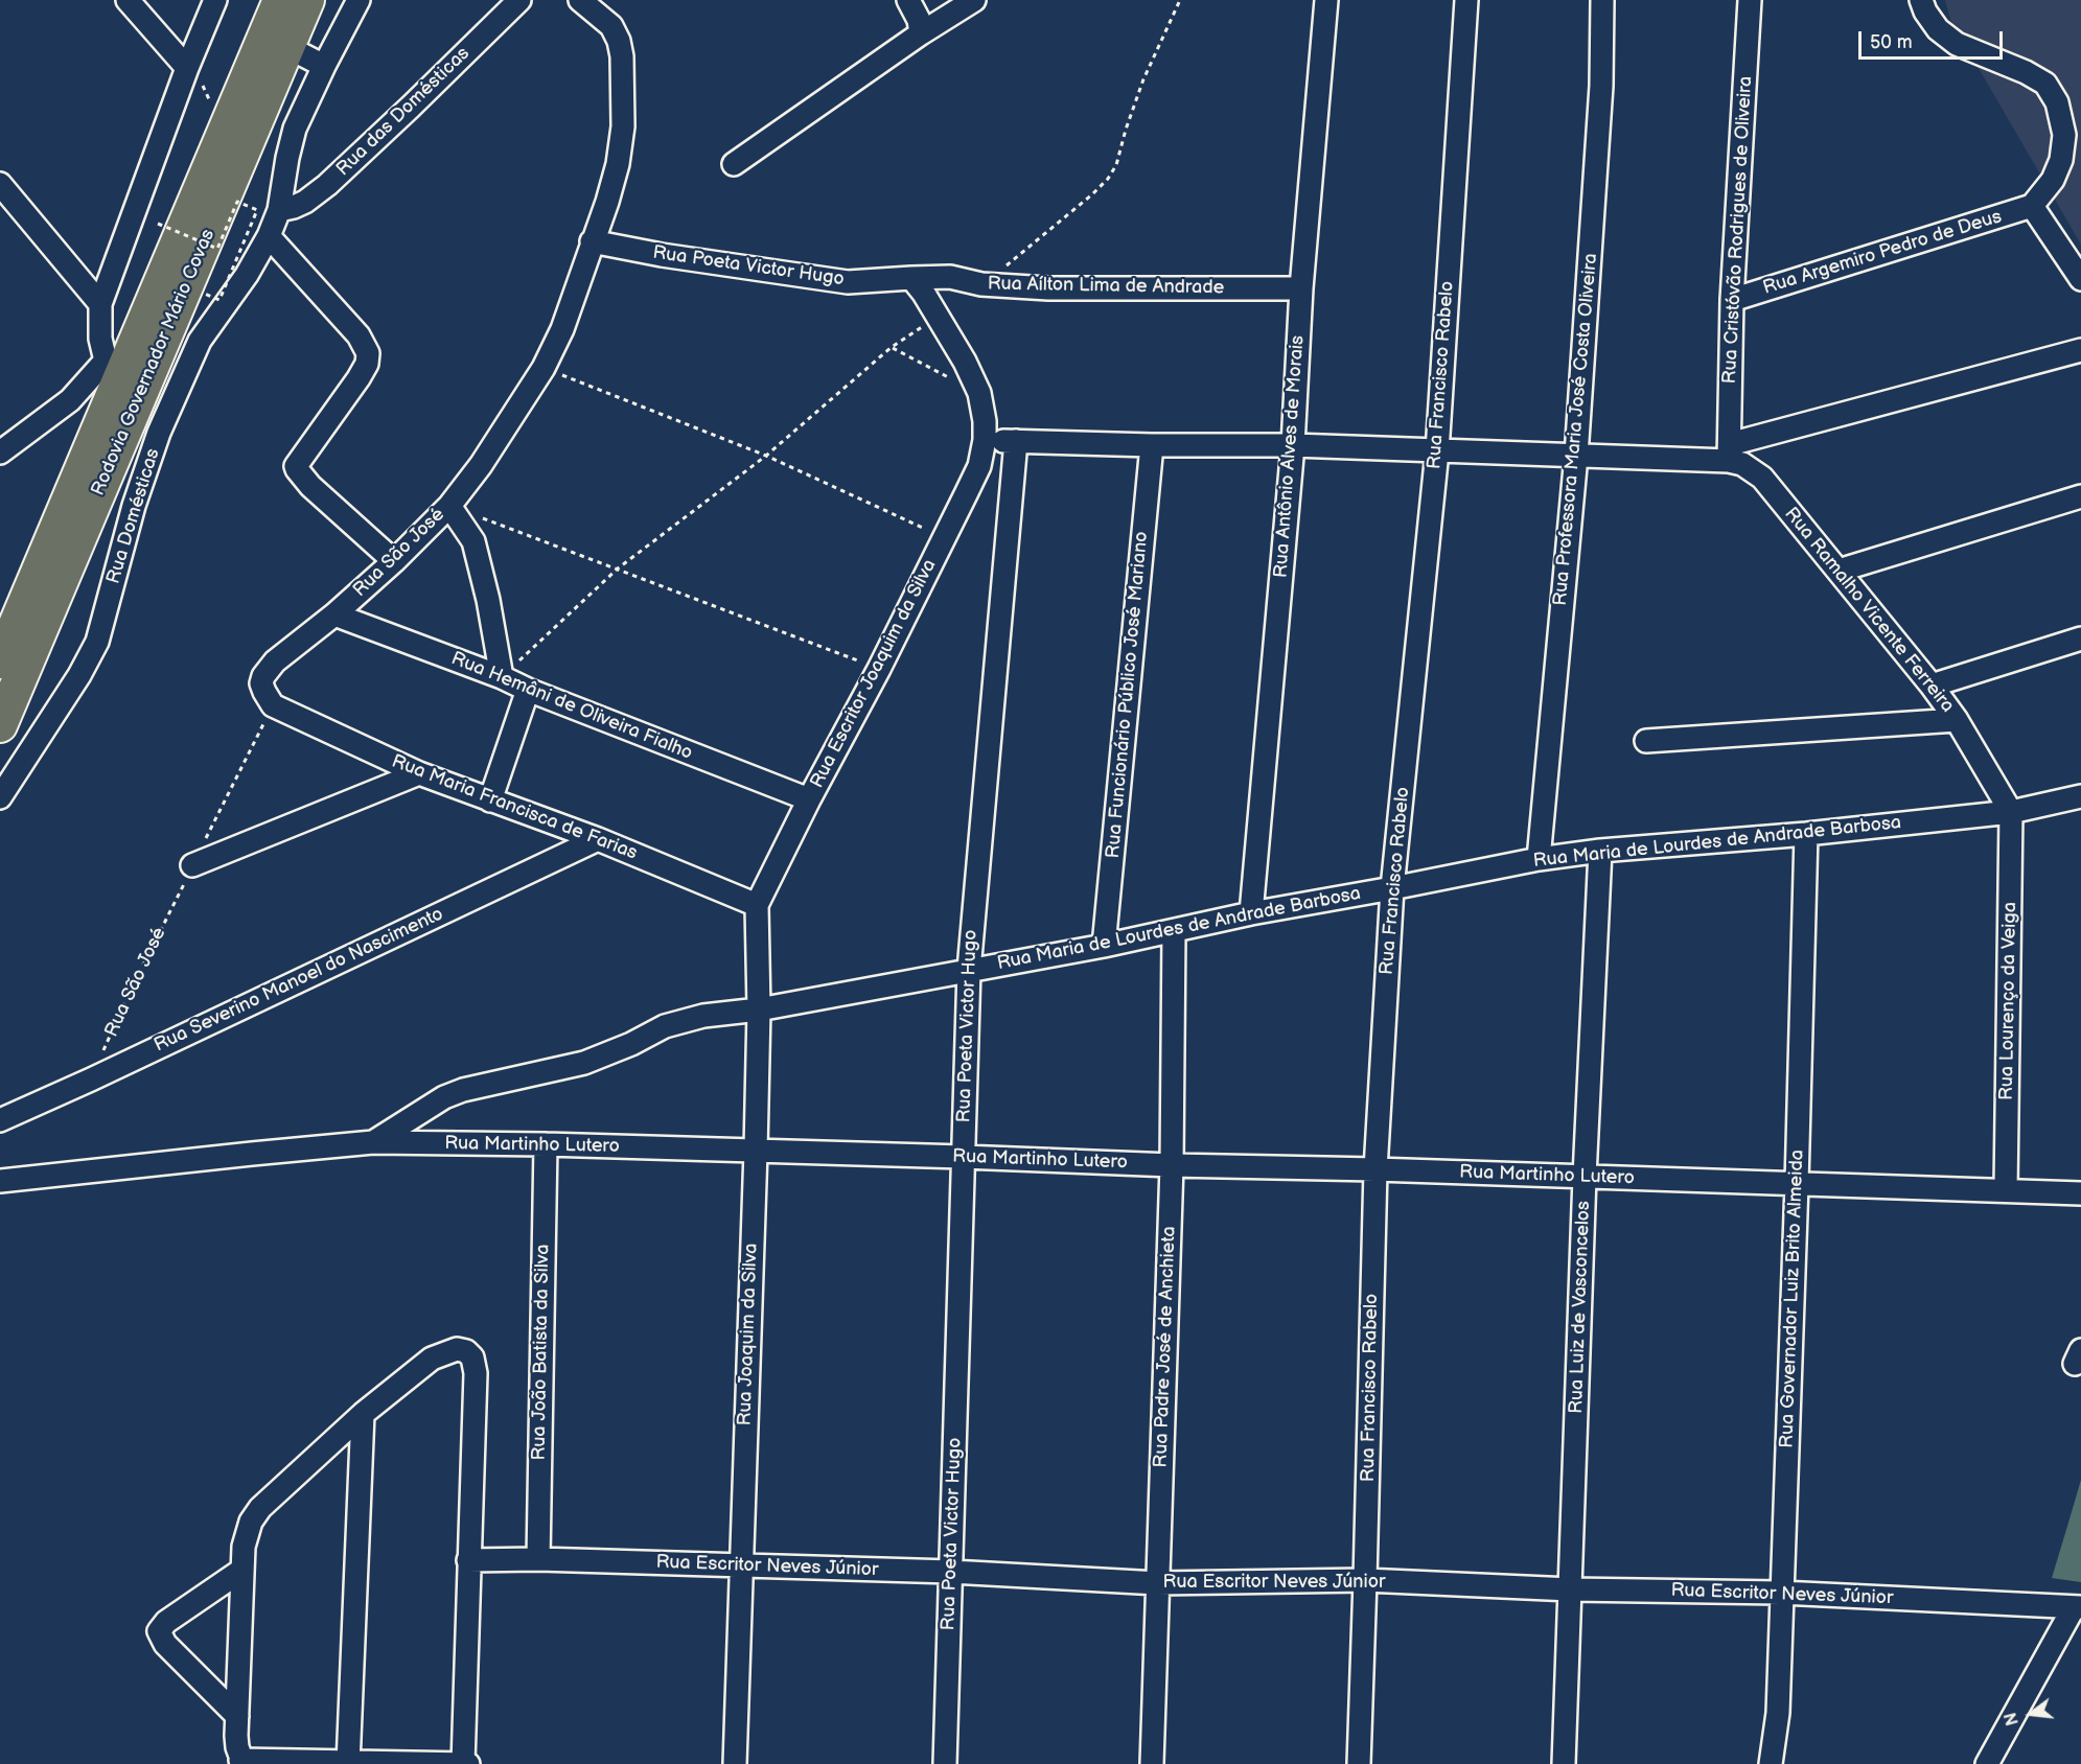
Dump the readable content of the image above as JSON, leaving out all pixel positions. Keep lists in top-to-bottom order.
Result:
{
  "streets": {
    "highway": ["Rodovia Governador Mário Covas"],
    "street": [
      "Rua das Domésticas",
      "Rua Cristóvão Rodrigues de Oliveira",
      "Rua Argemiro Pedro de Deus",
      "Rua Poeta Victor Hugo",
      "Rua Aílton Lima de Andrade",
      "Rua Francisco Rabelo",
      "Rua Professora Maria José Costa Oliveira",
      "Rua Antônio Alves de Morais",
      "Rua Domésticas",
      "Rua São José",
      "Rua Ramalho Vicente Ferreira",
      "Rua Escritor Joaquim da Silva",
      "Rua Funcionário Público José Mariano",
      "Rua Hemâni de Oliveira Fialho",
      "Rua Maria Francisca de Farias",
      "Rua Maria de Lourdes de Andrade Barbosa",
      "Rua Severino Manoel do Nascimento",
      "Rua Lourenço da Veiga",
      "Rua Martinho Lutero",
      "Rua Governador Luiz Brito Almeida",
      "Rua Luiz de Vasconcelos",
      "Rua Joaquim da Silva",
      "Rua Padre José de Anchieta",
      "Rua João Batista da Silva",
      "Rua Escritor Neves Júnior"
    ]
  },
  "crossings": [
    ["Rua das Domésticas", "Rua Domésticas"],
    ["Rua Cristóvão Rodrigues de Oliveira", "Rua Argemiro Pedro de Deus"],
    ["Rua Cristóvão Rodrigues de Oliveira", "Rua Ramalho Vicente Ferreira"],
    ["Rua Poeta Victor Hugo", "Rua Aílton Lima de Andrade"],
    ["Rua Poeta Victor Hugo", "Rua São José"],
    ["Rua Poeta Victor Hugo", "Rua Maria de Lourdes de Andrade Barbosa"],
    ["Rua Poeta Victor Hugo", "Rua Martinho Lutero"],
    ["Rua Poeta Victor Hugo", "Rua Escritor Neves Júnior"],
    ["Rua Aílton Lima de Andrade", "Rua Antônio Alves de Morais"],
    ["Rua Francisco Rabelo", "Rua Maria de Lourdes de Andrade Barbosa"],
    ["Rua Francisco Rabelo", "Rua Martinho Lutero"],
    ["Rua Francisco Rabelo", "Rua Escritor Neves Júnior"],
    ["Rua Professora Maria José Costa Oliveira", "Rua Maria de Lourdes de Andrade Barbosa"],
    ["Rua Antônio Alves de Morais", "Rua Maria de Lourdes de Andrade Barbosa"],
    ["Rua São José", "Rua Hemâni de Oliveira Fialho"],
    ["Rua São José", "Rua Maria Francisca de Farias"],
    ["Rua São José", "Rua Severino Manoel do Nascimento"],
    ["Rua Ramalho Vicente Ferreira", "Rua Maria de Lourdes de Andrade Barbosa"],
    ["Rua Ramalho Vicente Ferreira", "Rua Lourenço da Veiga"],
    ["Rua Escritor Joaquim da Silva", "Rua Hemâni de Oliveira Fialho"],
    ["Rua Escritor Joaquim da Silva", "Rua Maria Francisca de Farias"],
    ["Rua Escritor Joaquim da Silva", "Rua Joaquim da Silva"],
    ["Rua Funcionário Público José Mariano", "Rua Maria de Lourdes de Andrade Barbosa"],
    ["Rua Maria Francisca de Farias", "Rua Severino Manoel do Nascimento"],
    ["Rua Maria Francisca de Farias", "Rua Joaquim da Silva"],
    ["Rua Maria de Lourdes de Andrade Barbosa", "Rua Lourenço da Veiga"],
    ["Rua Maria de Lourdes de Andrade Barbosa", "Rua Martinho Lutero"],
    ["Rua Maria de Lourdes de Andrade Barbosa", "Rua Governador Luiz Brito Almeida"],
    ["Rua Maria de Lourdes de Andrade Barbosa", "Rua Luiz de Vasconcelos"],
    ["Rua Maria de Lourdes de Andrade Barbosa", "Rua Joaquim da Silva"],
    ["Rua Maria de Lourdes de Andrade Barbosa", "Rua Padre José de Anchieta"],
    ["Rua Lourenço da Veiga", "Rua Martinho Lutero"],
    ["Rua Martinho Lutero", "Rua Governador Luiz Brito Almeida"],
    ["Rua Martinho Lutero", "Rua Luiz de Vasconcelos"],
    ["Rua Martinho Lutero", "Rua Joaquim da Silva"],
    ["Rua Martinho Lutero", "Rua Padre José de Anchieta"],
    ["Rua Martinho Lutero", "Rua João Batista da Silva"],
    ["Rua Governador Luiz Brito Almeida", "Rua Escritor Neves Júnior"],
    ["Rua Luiz de Vasconcelos", "Rua Escritor Neves Júnior"],
    ["Rua Joaquim da Silva", "Rua Escritor Neves Júnior"],
    ["Rua Padre José de Anchieta", "Rua Escritor Neves Júnior"],
    ["Rua João Batista da Silva", "Rua Escritor Neves Júnior"]
  ],
  "scale_bar": "50 m",
  "north": "left"
}
